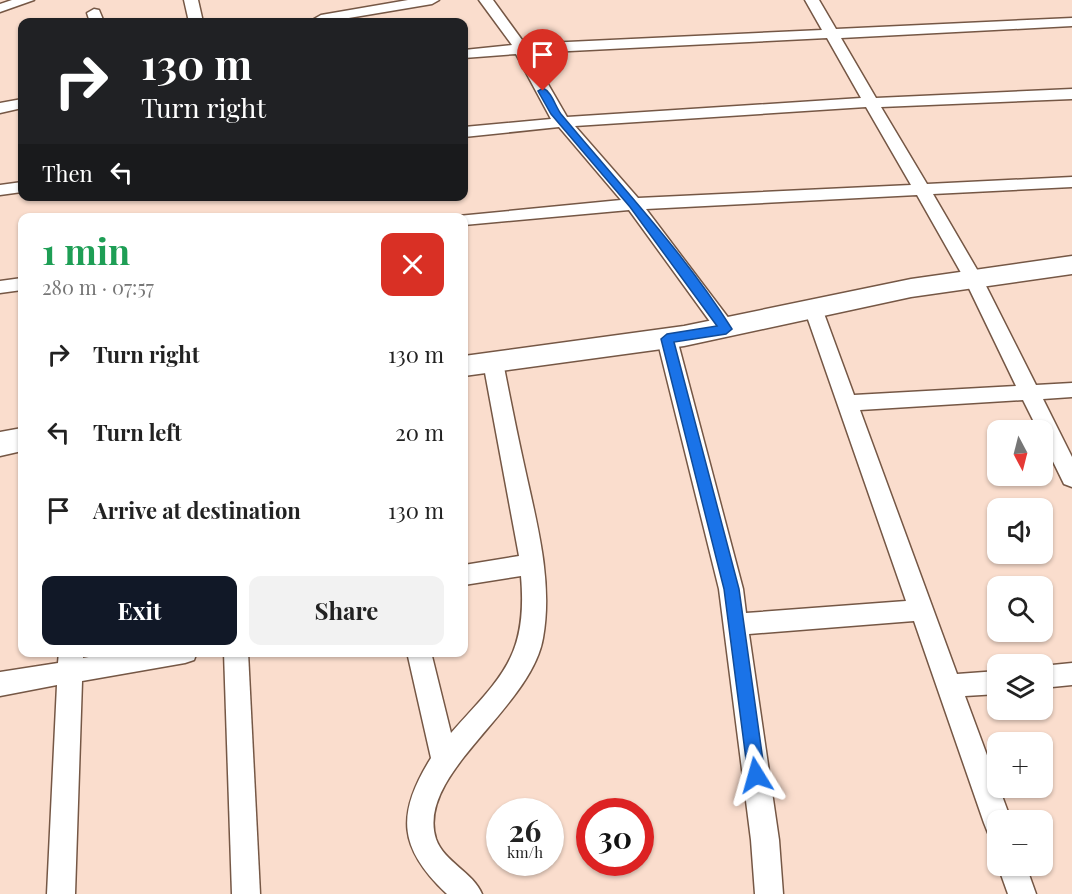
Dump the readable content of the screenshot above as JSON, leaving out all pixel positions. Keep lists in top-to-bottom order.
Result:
{
  "north": "bottom",
  "page": {
    "turn": ["130 m", "Turn right"],
    "then": "Then",
    "heading": ["1 min", "280 m · 07:57"],
    "list": [
      {
        "name": "Turn right",
        "value": "130 m"
      },
      {
        "name": "Turn left",
        "value": "20 m"
      },
      {
        "name": "Arrive at destination",
        "value": "130 m"
      }
    ],
    "map_buttons": ["+", "−"],
    "buttons": ["Exit", "Share"],
    "speed": "26 km/h",
    "limit": "30"
  }
}
